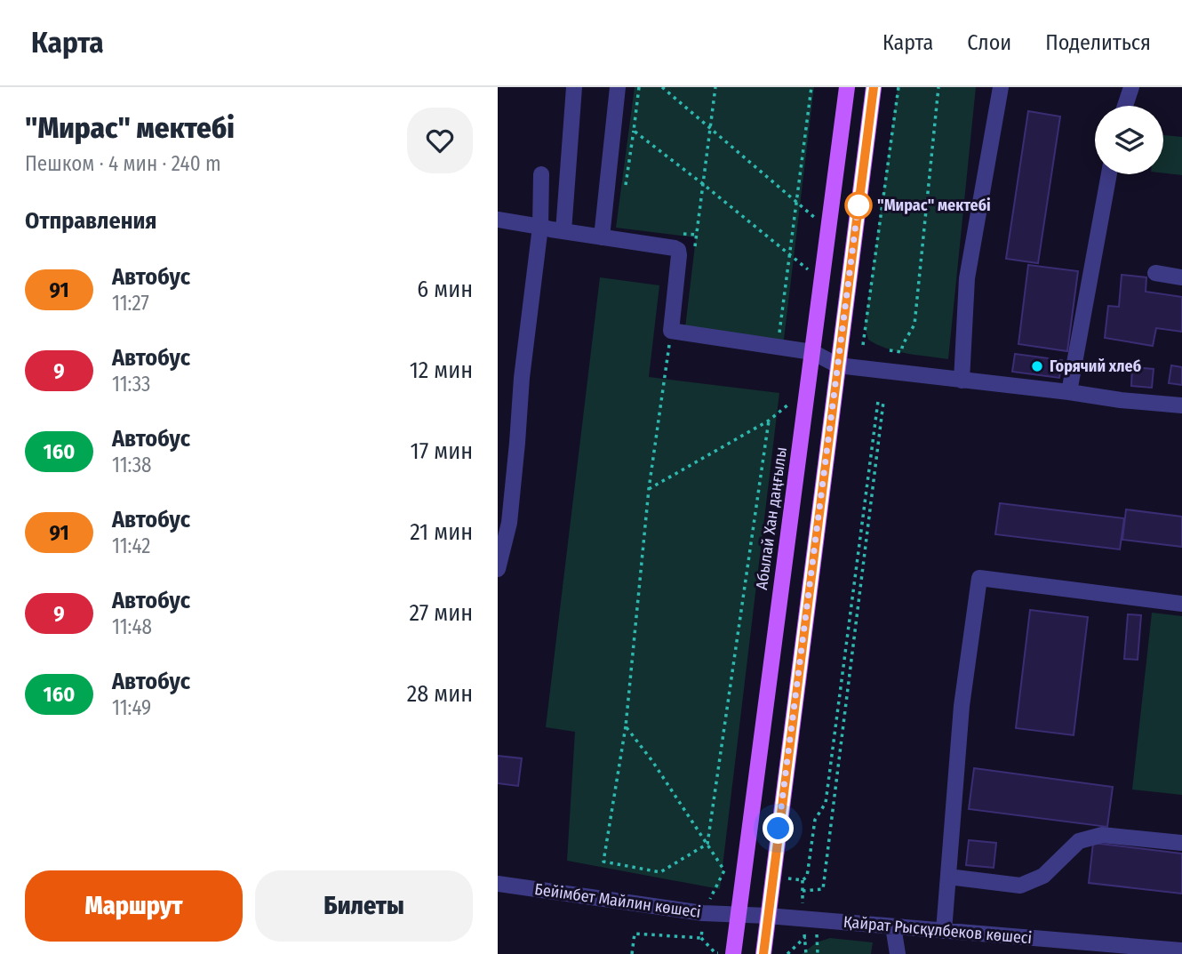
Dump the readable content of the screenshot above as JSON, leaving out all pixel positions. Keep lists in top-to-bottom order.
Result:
{
  "streets": {
    "main road": ["Абылай Хан даңғылы"],
    "street": ["Бейімбет Майлин көшесі", "Қайрат Рысқұлбеков көшесі"]
  },
  "crossings": [
    ["Абылай Хан даңғылы", "Бейімбет Майлин көшесі"],
    ["Бейімбет Майлин көшесі", "Қайрат Рысқұлбеков көшесі"]
  ],
  "places": ["\"Мирас\" мектебі", "Горячий хлеб"],
  "lines": ["bus line 91"],
  "page": {
    "header": "Карта",
    "nav": ["Карта", "Слои", "Поделиться"],
    "heading": [
      ["\"Мирас\" мектебі", "Пешком · 4 мин · 240 m"],
      "Отправления"
    ],
    "list": [
      {
        "mark": "91",
        "name": "Автобус",
        "note": "11:27",
        "value": "6 мин"
      },
      {
        "mark": "9",
        "name": "Автобус",
        "note": "11:33",
        "value": "12 мин"
      },
      {
        "mark": "160",
        "name": "Автобус",
        "note": "11:38",
        "value": "17 мин"
      },
      {
        "mark": "91",
        "name": "Автобус",
        "note": "11:42",
        "value": "21 мин"
      },
      {
        "mark": "9",
        "name": "Автобус",
        "note": "11:48",
        "value": "27 мин"
      },
      {
        "mark": "160",
        "name": "Автобус",
        "note": "11:49",
        "value": "28 мин"
      }
    ],
    "buttons": ["Маршрут", "Билеты"]
  }
}
